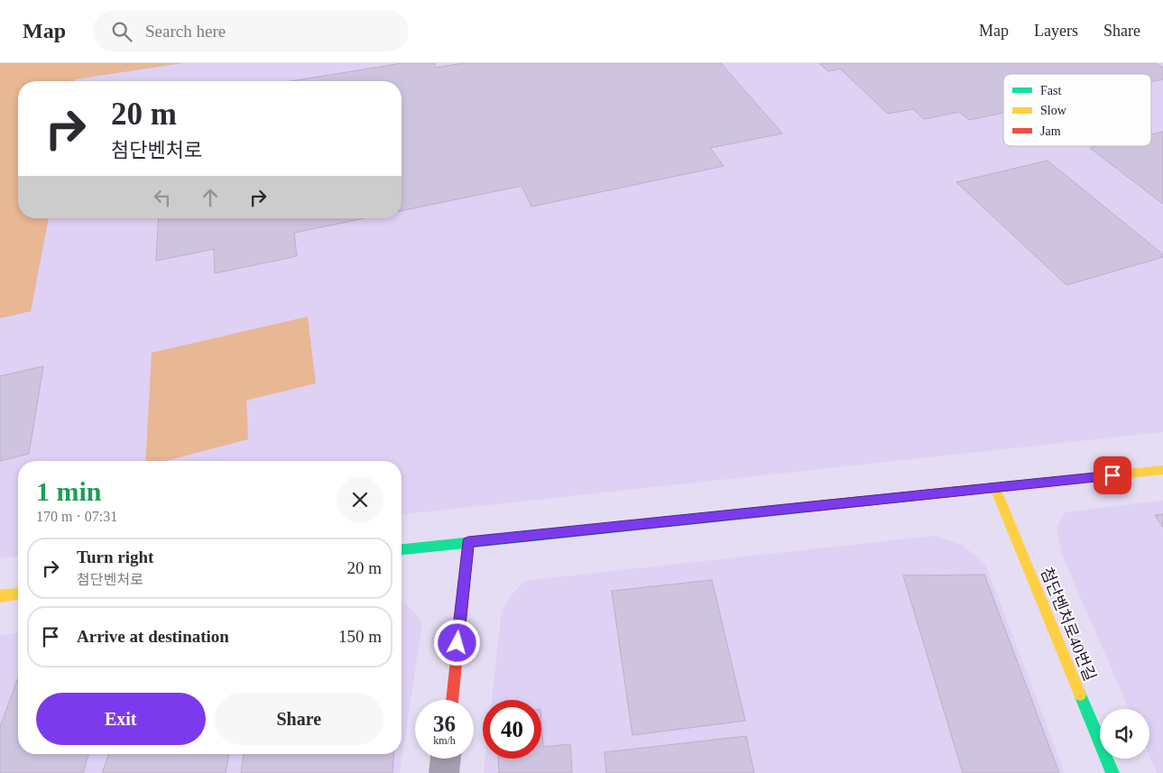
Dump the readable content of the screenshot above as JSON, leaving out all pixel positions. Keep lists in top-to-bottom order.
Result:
{
  "streets": {
    "street": ["첨단벤처로40번길"]
  },
  "legend": ["Fast", "Slow", "Jam"],
  "page": {
    "header": "Map",
    "search": "Search here",
    "nav": ["Map", "Layers", "Share"],
    "turn": ["20 m", "첨단벤처로"],
    "heading": ["1 min", "170 m · 07:31"],
    "list": [
      {
        "name": "Turn right",
        "note": "첨단벤처로",
        "value": "20 m"
      },
      {
        "name": "Arrive at destination",
        "value": "150 m"
      }
    ],
    "buttons": ["Exit", "Share"],
    "speed": "36 km/h",
    "limit": "40"
  }
}
